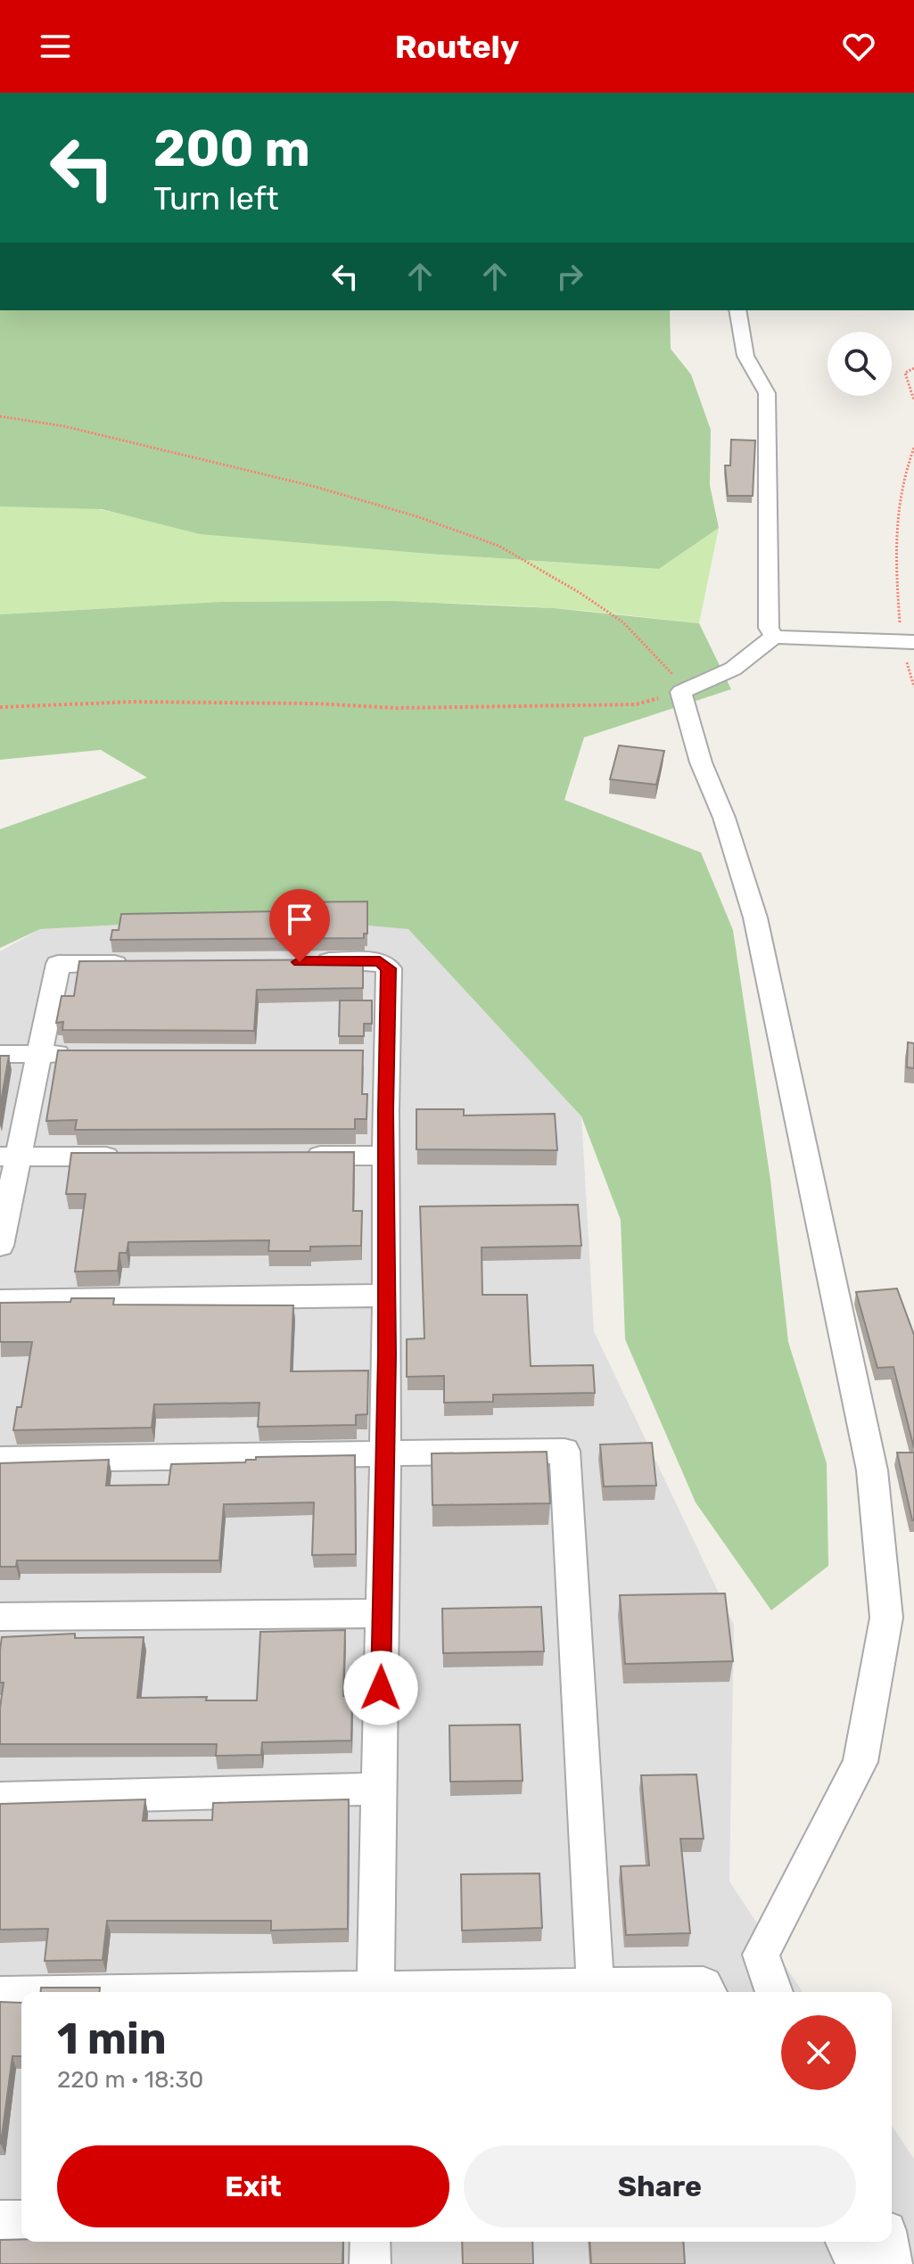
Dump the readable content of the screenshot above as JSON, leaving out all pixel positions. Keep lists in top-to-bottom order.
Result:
{
  "page": {
    "header": "Routely",
    "turn": ["200 m", "Turn left"],
    "heading": ["1 min", "220 m · 18:30"],
    "buttons": ["Exit", "Share"]
  }
}
